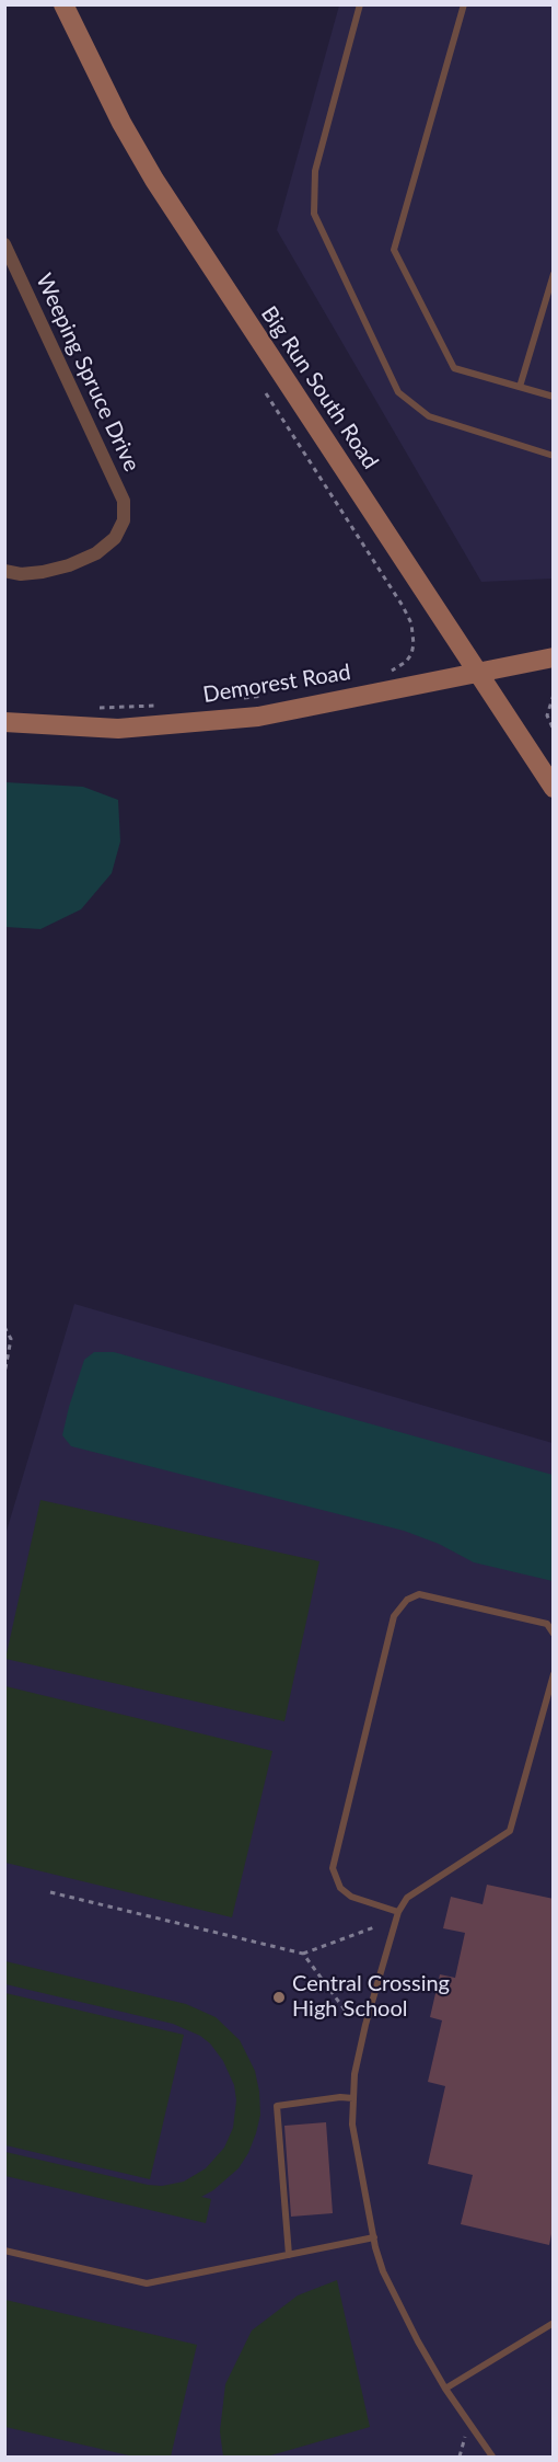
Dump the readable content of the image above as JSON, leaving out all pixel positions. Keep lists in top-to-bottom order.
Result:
{
  "streets": {
    "street": ["Weeping Spruce Drive", "Big Run South Road", "Demorest Road"]
  },
  "crossings": [
    ["Big Run South Road", "Demorest Road"]
  ],
  "places": ["Central Crossing High School"]
}
